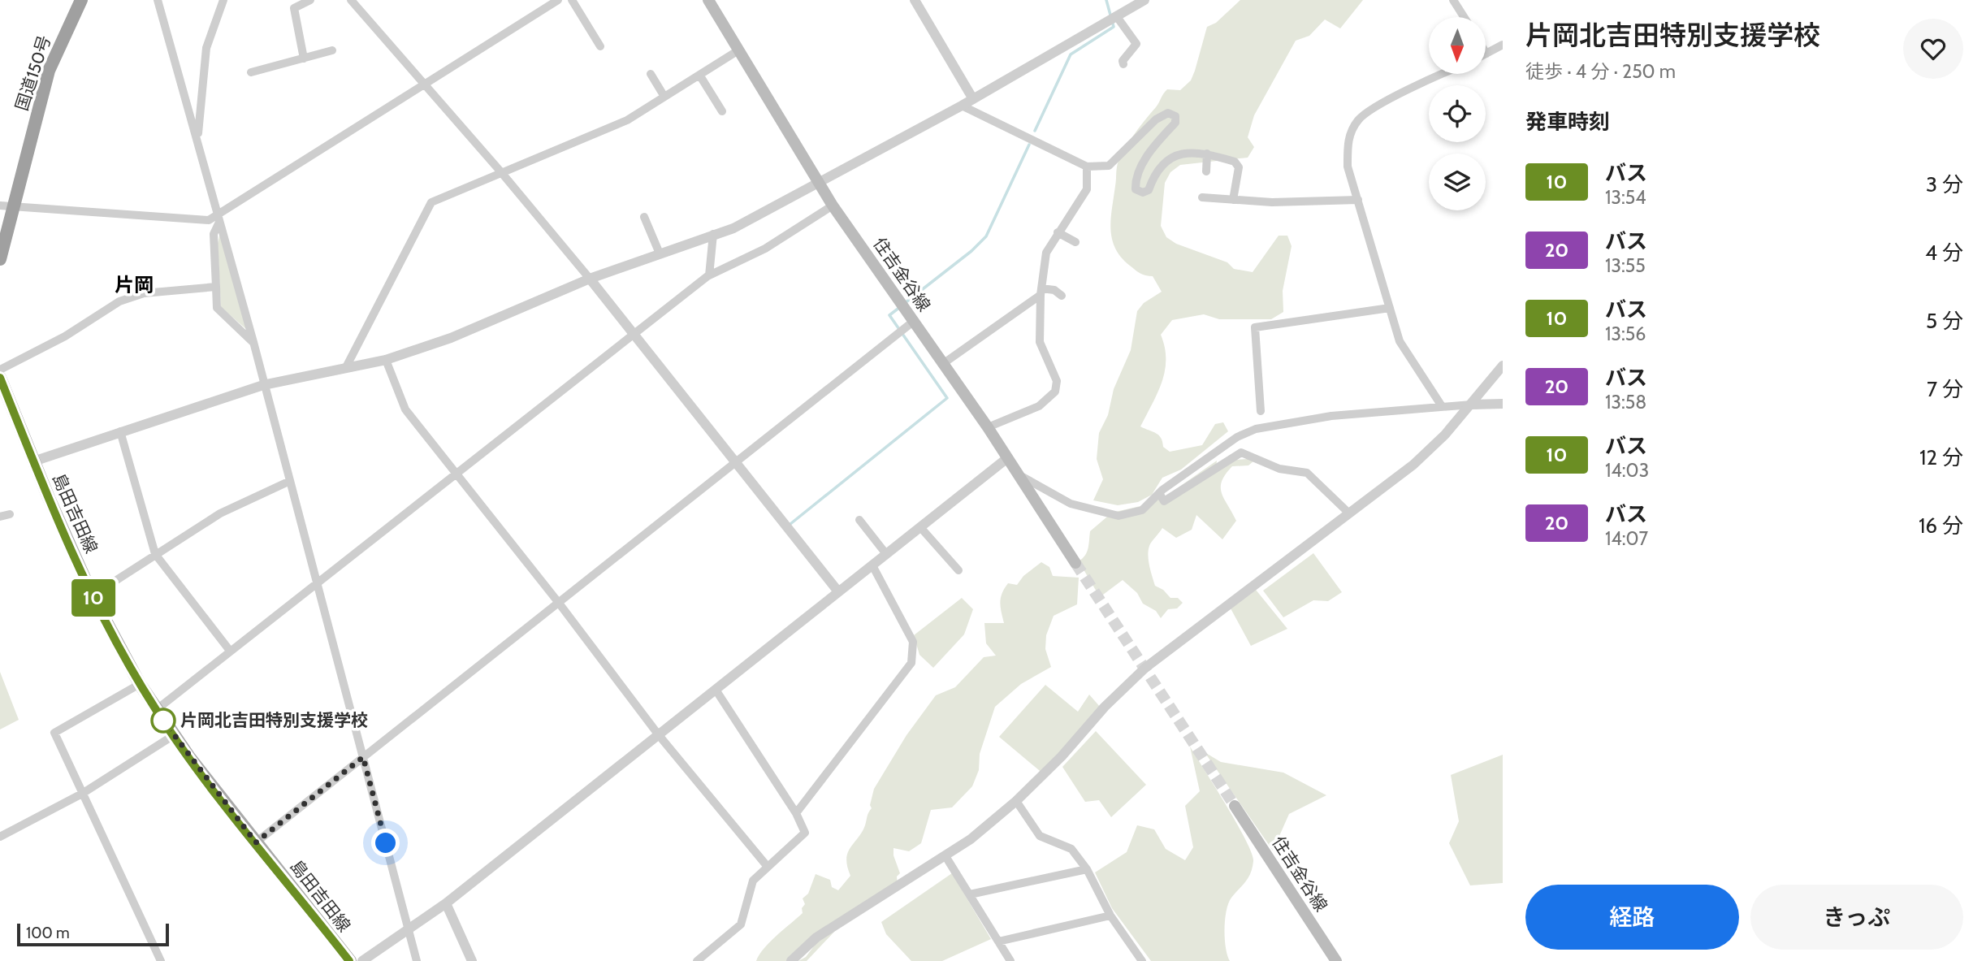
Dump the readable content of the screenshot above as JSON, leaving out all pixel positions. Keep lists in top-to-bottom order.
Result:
{
  "streets": {
    "highway": ["国道150号"],
    "main road": ["住吉金谷線", "島田吉田線"]
  },
  "districts": ["片岡"],
  "places": ["片岡北吉田特別支援学校"],
  "lines": ["bus line 10"],
  "scale_bar": "100 m",
  "north": "bottom",
  "page": {
    "on_map": "10",
    "heading": [
      ["片岡北吉田特別支援学校", "徒歩 · 4 分 · 250 m"],
      "発車時刻"
    ],
    "list": [
      {
        "mark": "10",
        "name": "バス",
        "note": "13:54",
        "value": "3 分"
      },
      {
        "mark": "20",
        "name": "バス",
        "note": "13:55",
        "value": "4 分"
      },
      {
        "mark": "10",
        "name": "バス",
        "note": "13:56",
        "value": "5 分"
      },
      {
        "mark": "20",
        "name": "バス",
        "note": "13:58",
        "value": "7 分"
      },
      {
        "mark": "10",
        "name": "バス",
        "note": "14:03",
        "value": "12 分"
      },
      {
        "mark": "20",
        "name": "バス",
        "note": "14:07",
        "value": "16 分"
      }
    ],
    "buttons": ["経路", "きっぷ"],
    "scale": "100 m"
  }
}
